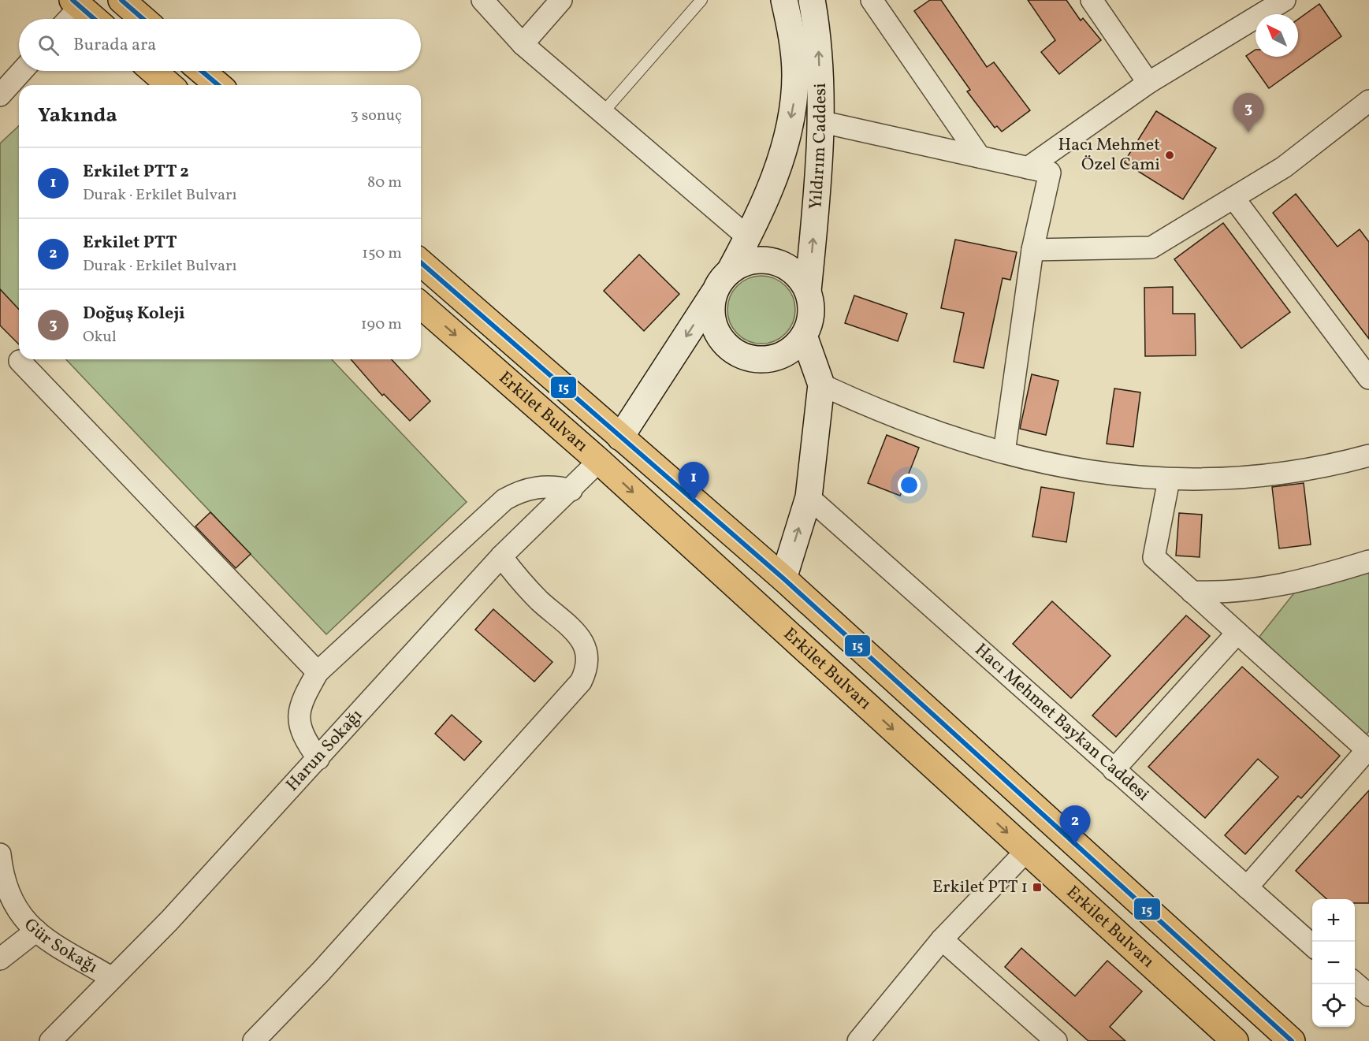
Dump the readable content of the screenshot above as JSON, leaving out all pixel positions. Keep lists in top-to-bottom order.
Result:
{
  "streets": {
    "main road": ["Erkilet Bulvarı"],
    "street": [
      "Yıldırım Caddesi",
      "Hacı Mehmet Baykan Caddesi",
      "Harun Sokağı",
      "Gür Sokağı"
    ]
  },
  "crossings": [
    ["Erkilet Bulvarı", "Harun Sokağı"],
    ["Harun Sokağı", "Gür Sokağı"]
  ],
  "places": {
    "other": ["Hacı Mehmet Özel Cami"],
    "transit": ["Erkilet PTT 1"]
  },
  "lines": ["transit line 15"],
  "north": "top left",
  "page": {
    "search": "Burada ara",
    "heading": ["Yakında", "3 sonuç"],
    "pins": ["3", "1", "2"],
    "list": [
      {
        "mark": "1",
        "name": "Erkilet PTT 2",
        "note": "Durak · Erkilet Bulvarı",
        "value": "80 m"
      },
      {
        "mark": "2",
        "name": "Erkilet PTT",
        "note": "Durak · Erkilet Bulvarı",
        "value": "150 m"
      },
      {
        "mark": "3",
        "name": "Doğuş Koleji",
        "note": "Okul",
        "value": "190 m"
      }
    ],
    "map_buttons": ["+", "−"]
  }
}
